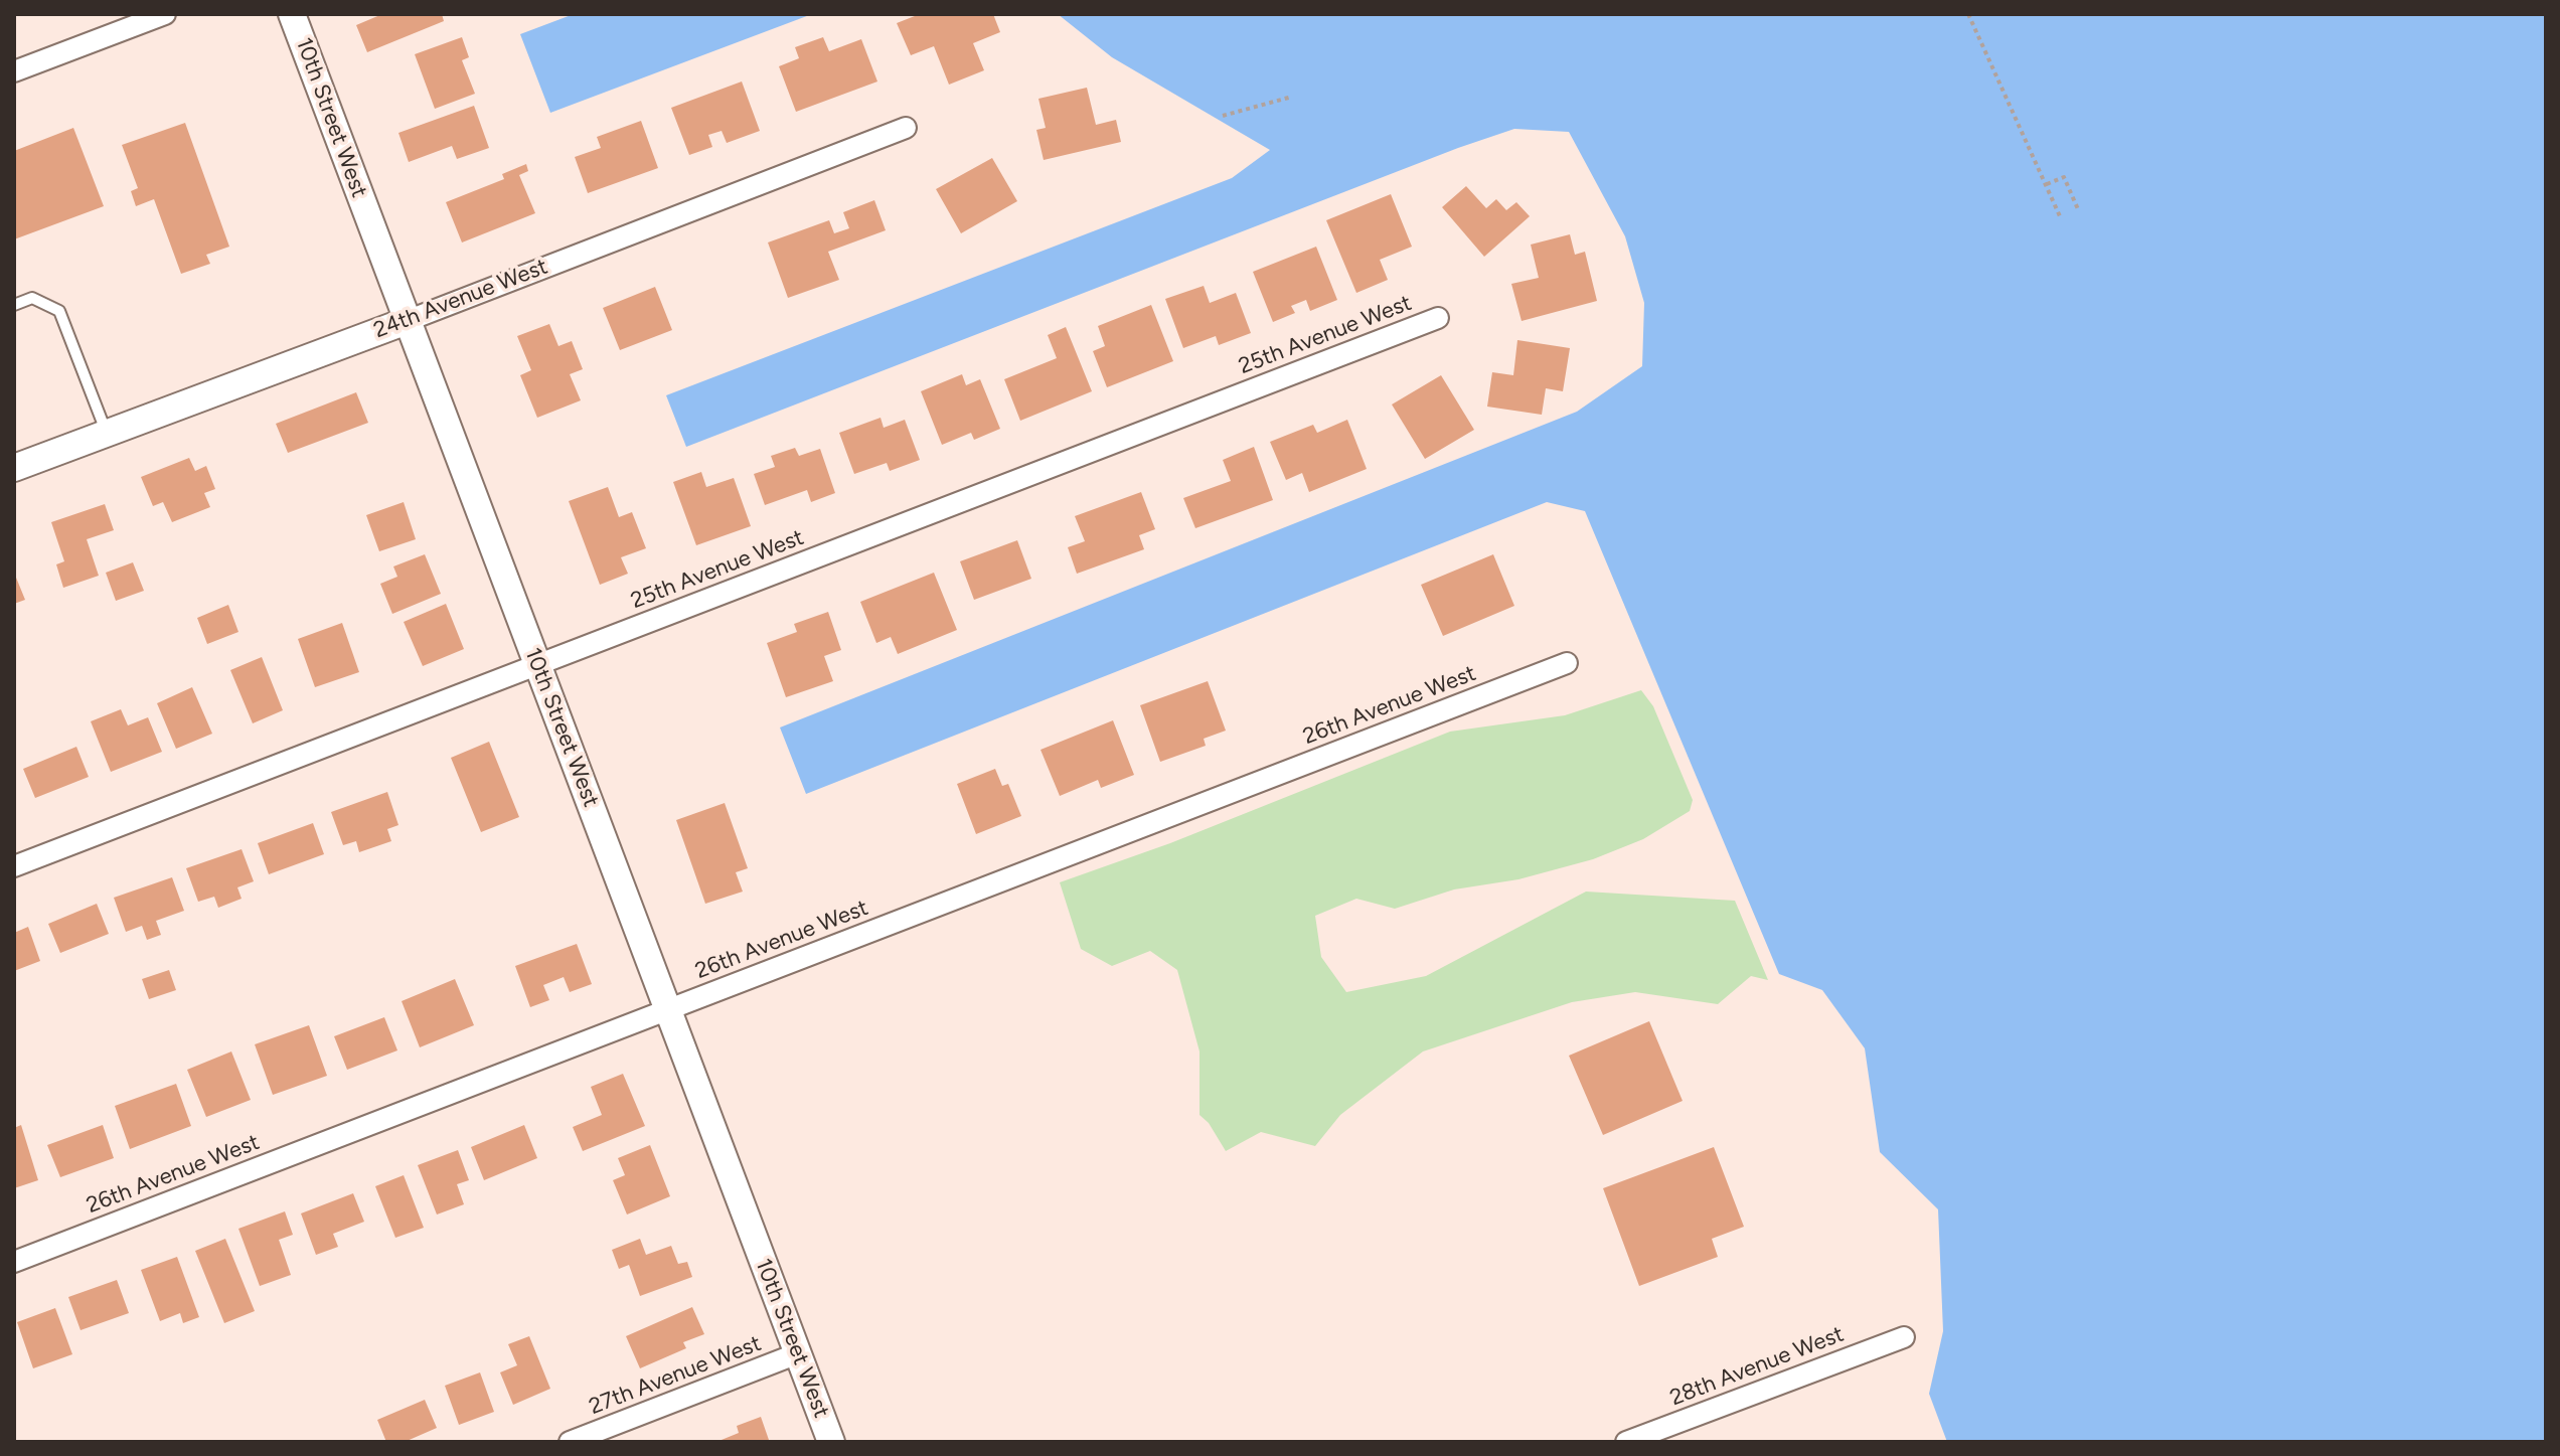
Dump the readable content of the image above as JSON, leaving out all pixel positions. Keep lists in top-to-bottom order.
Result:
{
  "streets": {
    "street": [
      "10th Street West",
      "24th Avenue West",
      "25th Avenue West",
      "26th Avenue West",
      "28th Avenue West",
      "27th Avenue West"
    ]
  },
  "crossings": [
    ["10th Street West", "24th Avenue West"],
    ["10th Street West", "25th Avenue West"],
    ["10th Street West", "26th Avenue West"],
    ["10th Street West", "27th Avenue West"]
  ]
}
